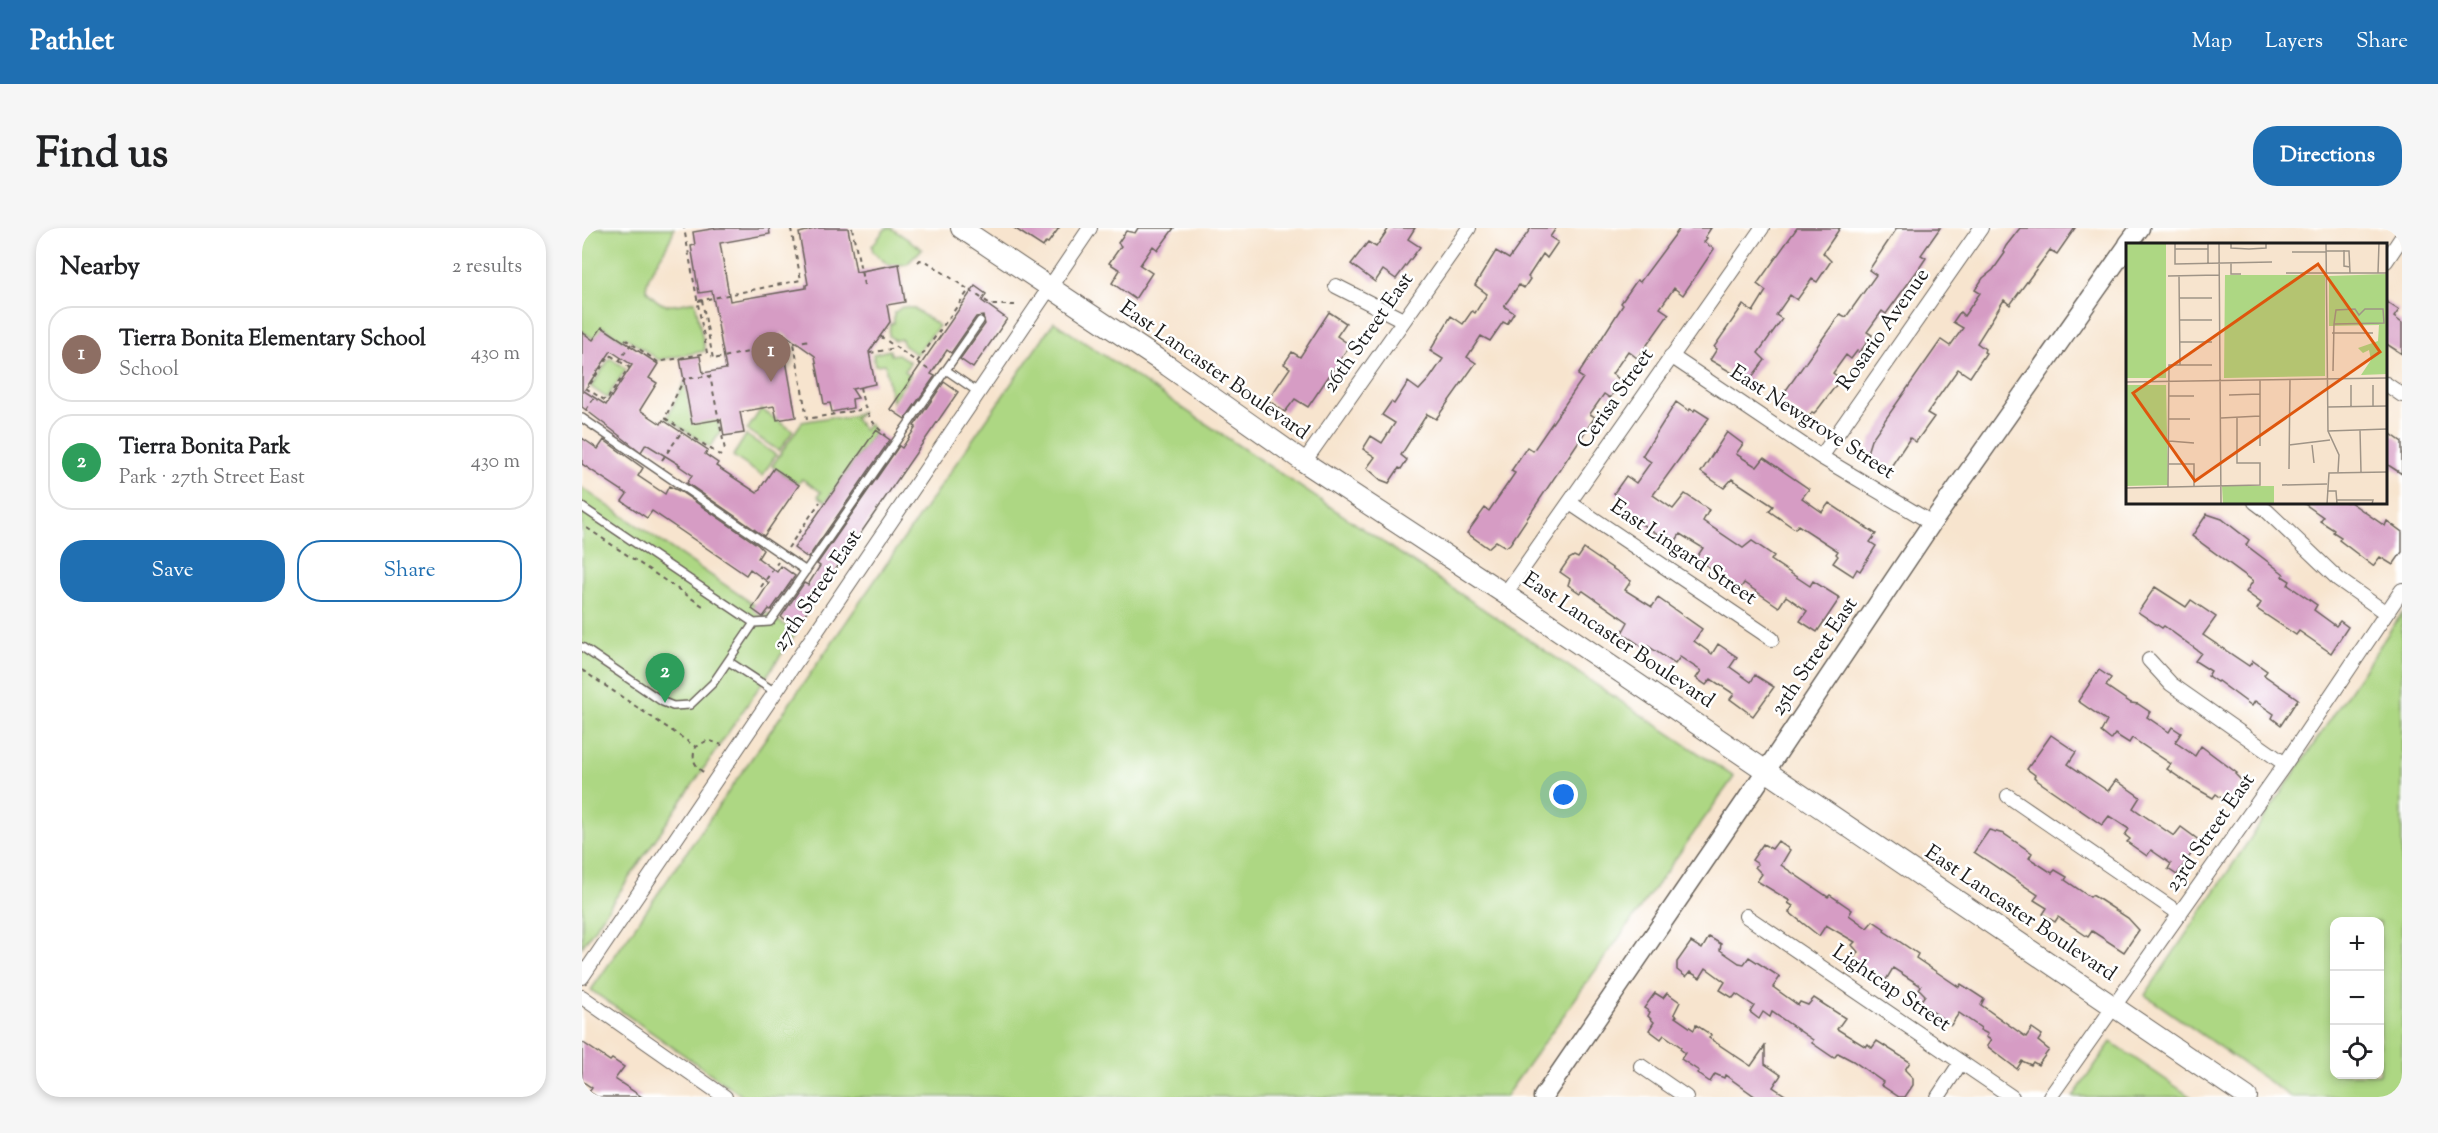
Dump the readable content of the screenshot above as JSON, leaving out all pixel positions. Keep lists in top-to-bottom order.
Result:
{
  "streets": {
    "main road": ["East Lancaster Boulevard"],
    "street": [
      "Rosario Avenue",
      "26th Street East",
      "Cerisa Street",
      "East Newgrove Street",
      "East Lingard Street",
      "27th Street East",
      "25th Street East",
      "23rd Street East",
      "Lightcap Street"
    ]
  },
  "crossings": [
    ["Rosario Avenue", "East Newgrove Street"],
    ["26th Street East", "East Lancaster Boulevard"],
    ["East Lancaster Boulevard", "Cerisa Street"],
    ["East Lancaster Boulevard", "27th Street East"],
    ["East Lancaster Boulevard", "25th Street East"],
    ["East Lancaster Boulevard", "23rd Street East"],
    ["Cerisa Street", "East Newgrove Street"],
    ["Cerisa Street", "East Lingard Street"],
    ["East Newgrove Street", "25th Street East"]
  ],
  "page": {
    "header": "Pathlet",
    "nav": ["Map", "Layers", "Share"],
    "title": "Find us",
    "buttons": [
      "Directions",
      ["Save", "Share"]
    ],
    "heading": ["Nearby", "2 results"],
    "list": [
      {
        "mark": "1",
        "name": "Tierra Bonita Elementary School",
        "note": "School",
        "value": "430 m"
      },
      {
        "mark": "2",
        "name": "Tierra Bonita Park",
        "note": "Park · 27th Street East",
        "value": "430 m"
      }
    ],
    "pins": ["1", "2"],
    "map_buttons": ["+", "−"]
  }
}
